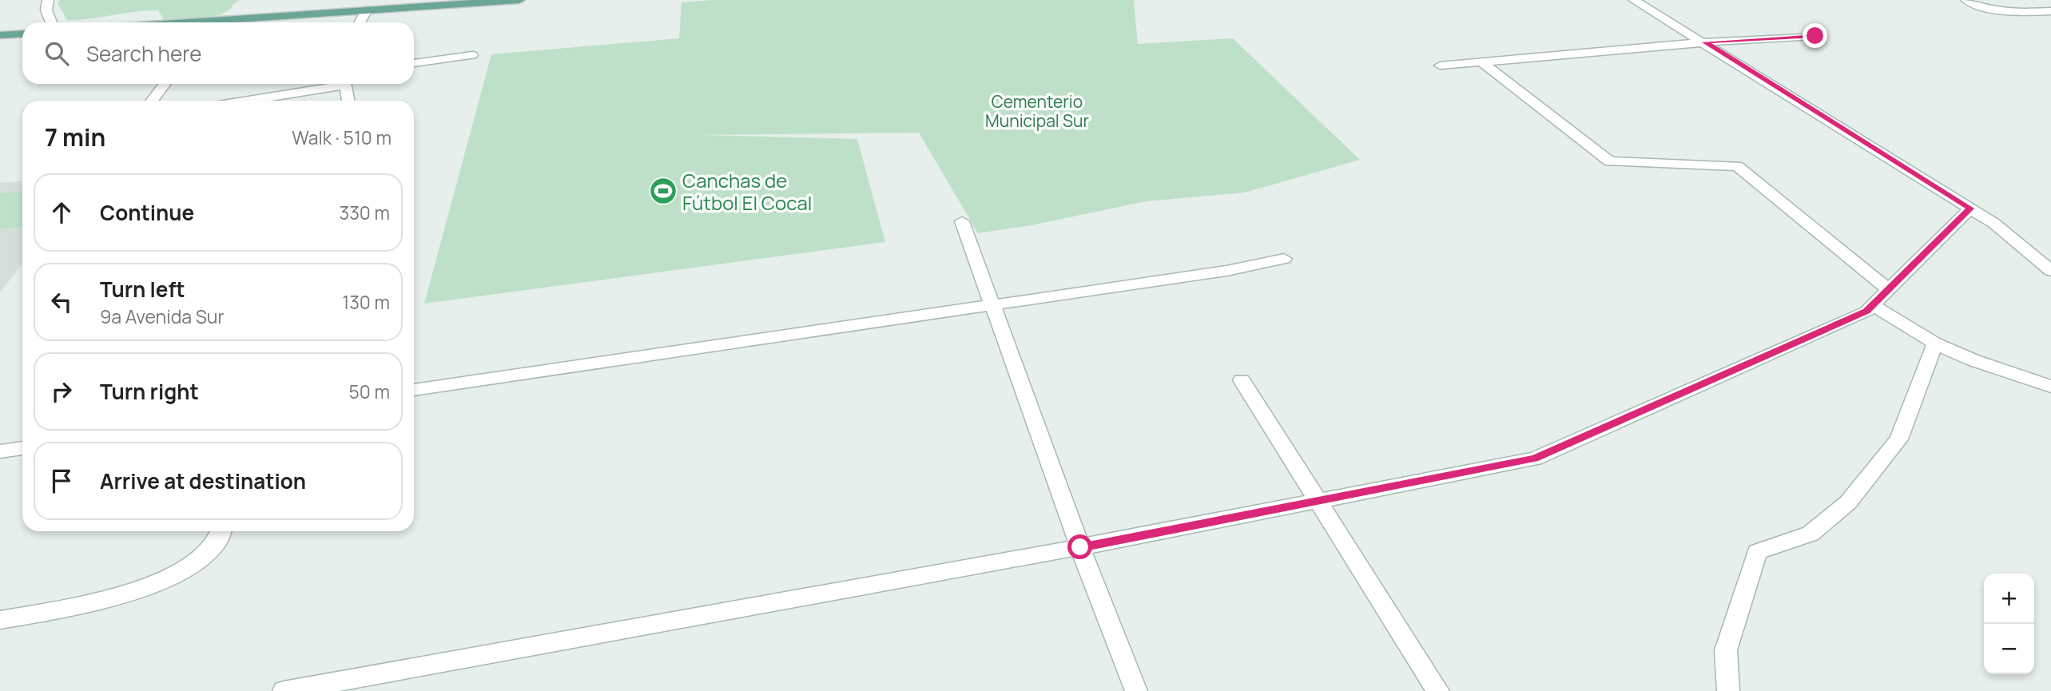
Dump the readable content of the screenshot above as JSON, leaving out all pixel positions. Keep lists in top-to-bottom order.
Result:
{
  "parks": ["Cementerio Municipal Sur"],
  "places": {
    "sports": ["Canchas de Fútbol El Cocal"]
  },
  "page": {
    "search": "Search here",
    "heading": ["7 min", "Walk · 510 m"],
    "list": [
      ["Continue", "330 m"],
      ["Turn left", "9a Avenida Sur", "130 m"],
      ["Turn right", "50 m"],
      "Arrive at destination"
    ],
    "map_buttons": ["+", "−"]
  }
}
